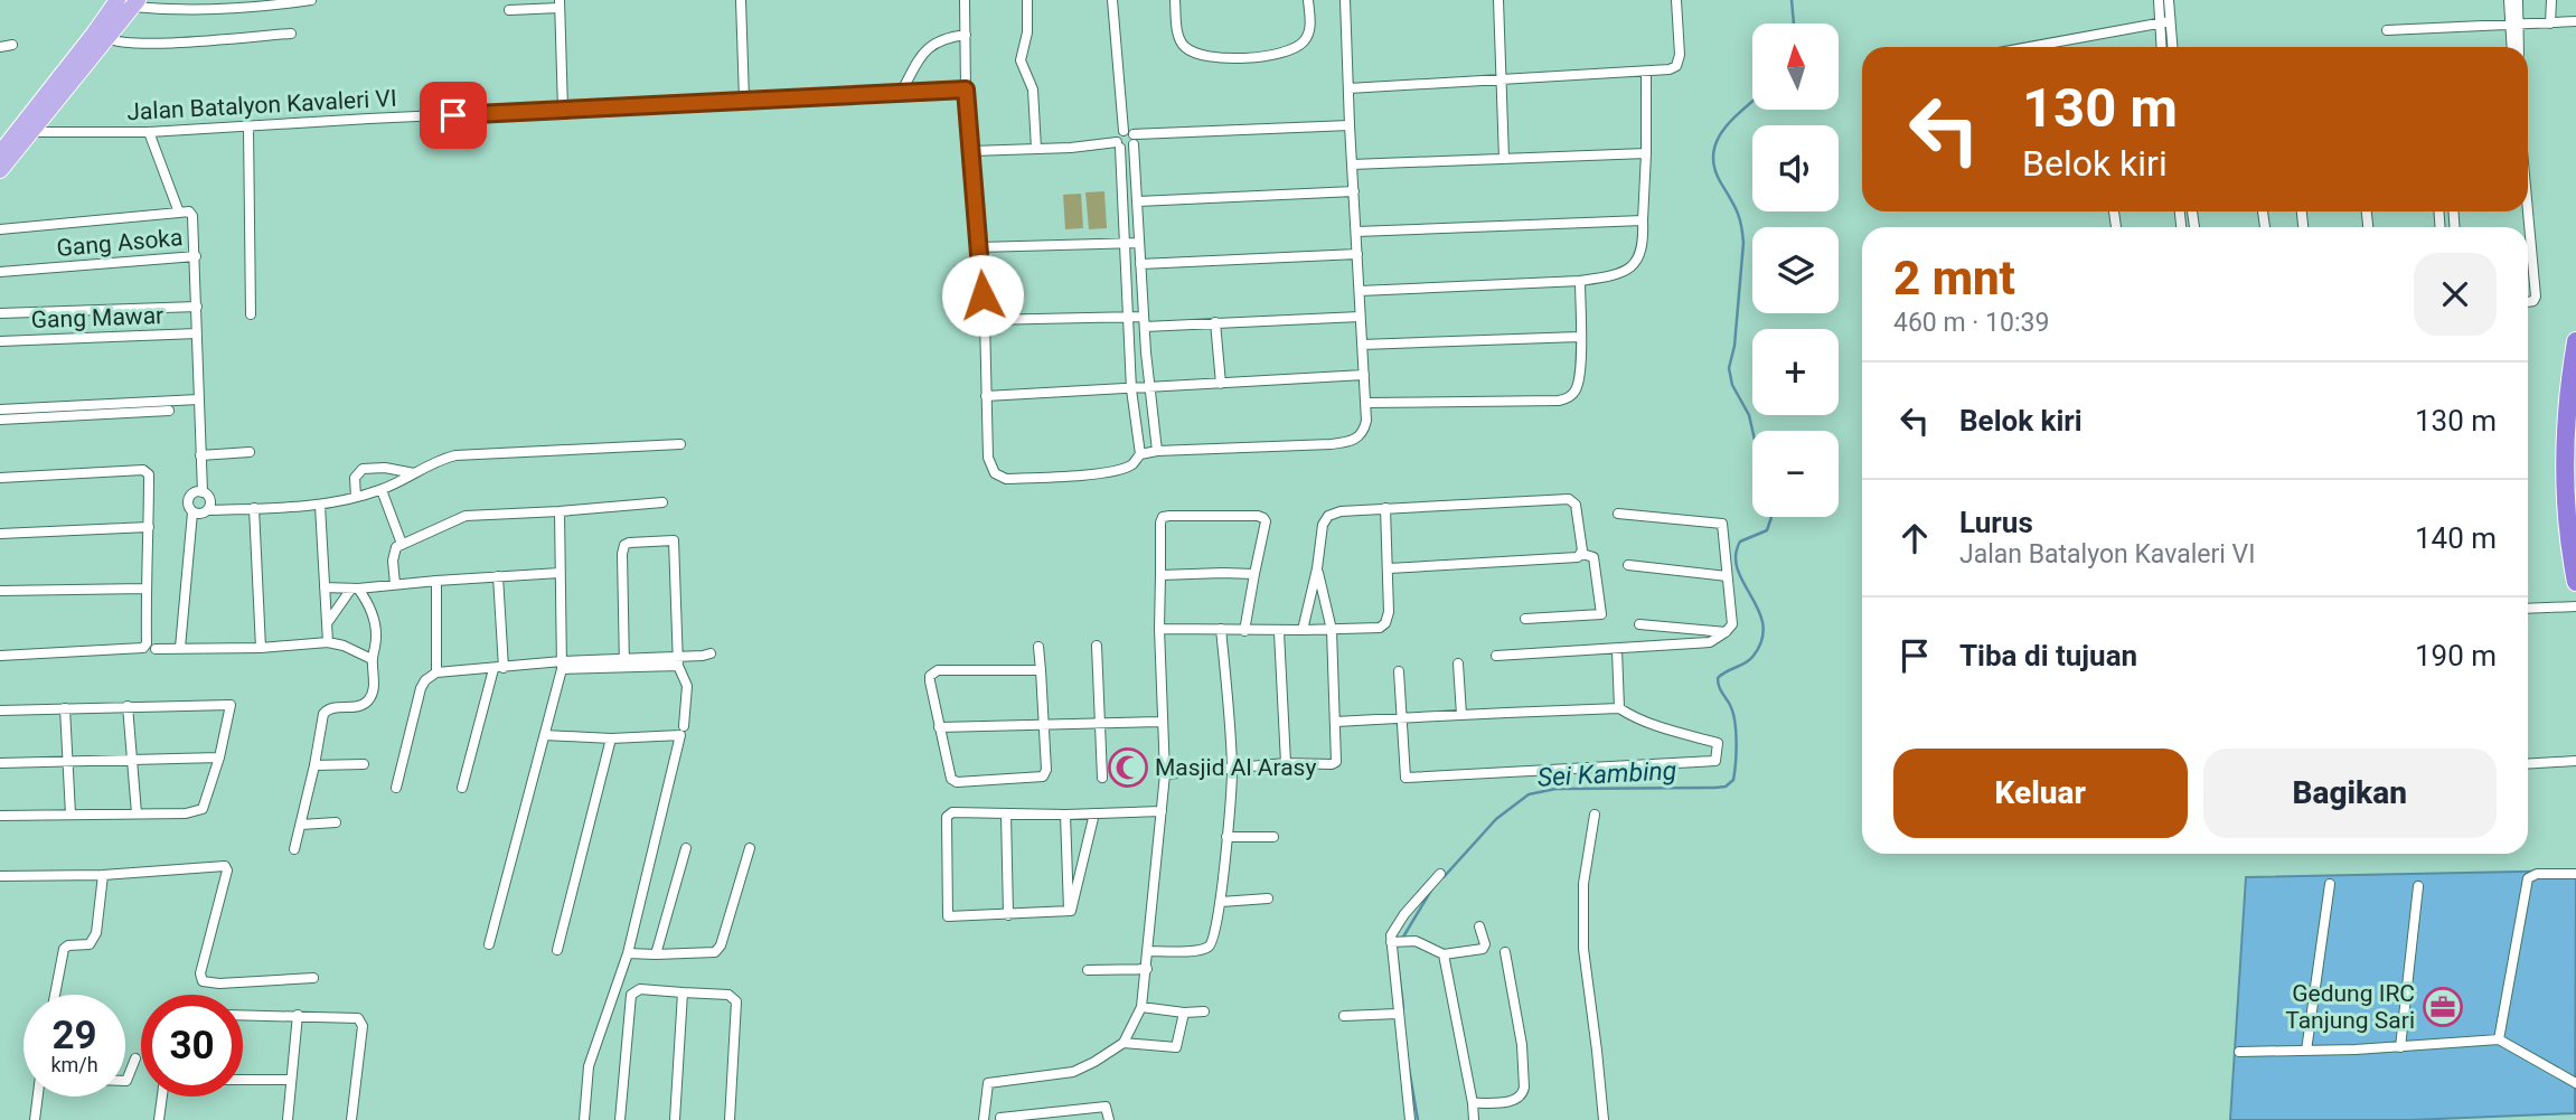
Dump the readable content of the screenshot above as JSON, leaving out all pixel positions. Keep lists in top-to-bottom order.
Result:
{
  "streets": {
    "street": ["Jalan Batalyon Kavaleri VI", "Gang Asoka", "Gang Mawar"]
  },
  "crossings": [
    ["Jalan Batalyon Kavaleri VI", "Gang Asoka"]
  ],
  "water": ["Sei Kambing"],
  "places": {
    "mosque": ["Masjid Al Arasy"],
    "office": ["Gedung IRC Tanjung Sari"]
  },
  "north": "top",
  "page": {
    "map_buttons": ["+", "−"],
    "turn": ["130 m", "Belok kiri"],
    "heading": ["2 mnt", "460 m · 10:39"],
    "list": [
      {
        "name": "Belok kiri",
        "value": "130 m"
      },
      {
        "name": "Lurus",
        "note": "Jalan Batalyon Kavaleri VI",
        "value": "140 m"
      },
      {
        "name": "Tiba di tujuan",
        "value": "190 m"
      }
    ],
    "buttons": ["Keluar", "Bagikan"],
    "speed": "29 km/h",
    "limit": "30"
  }
}
